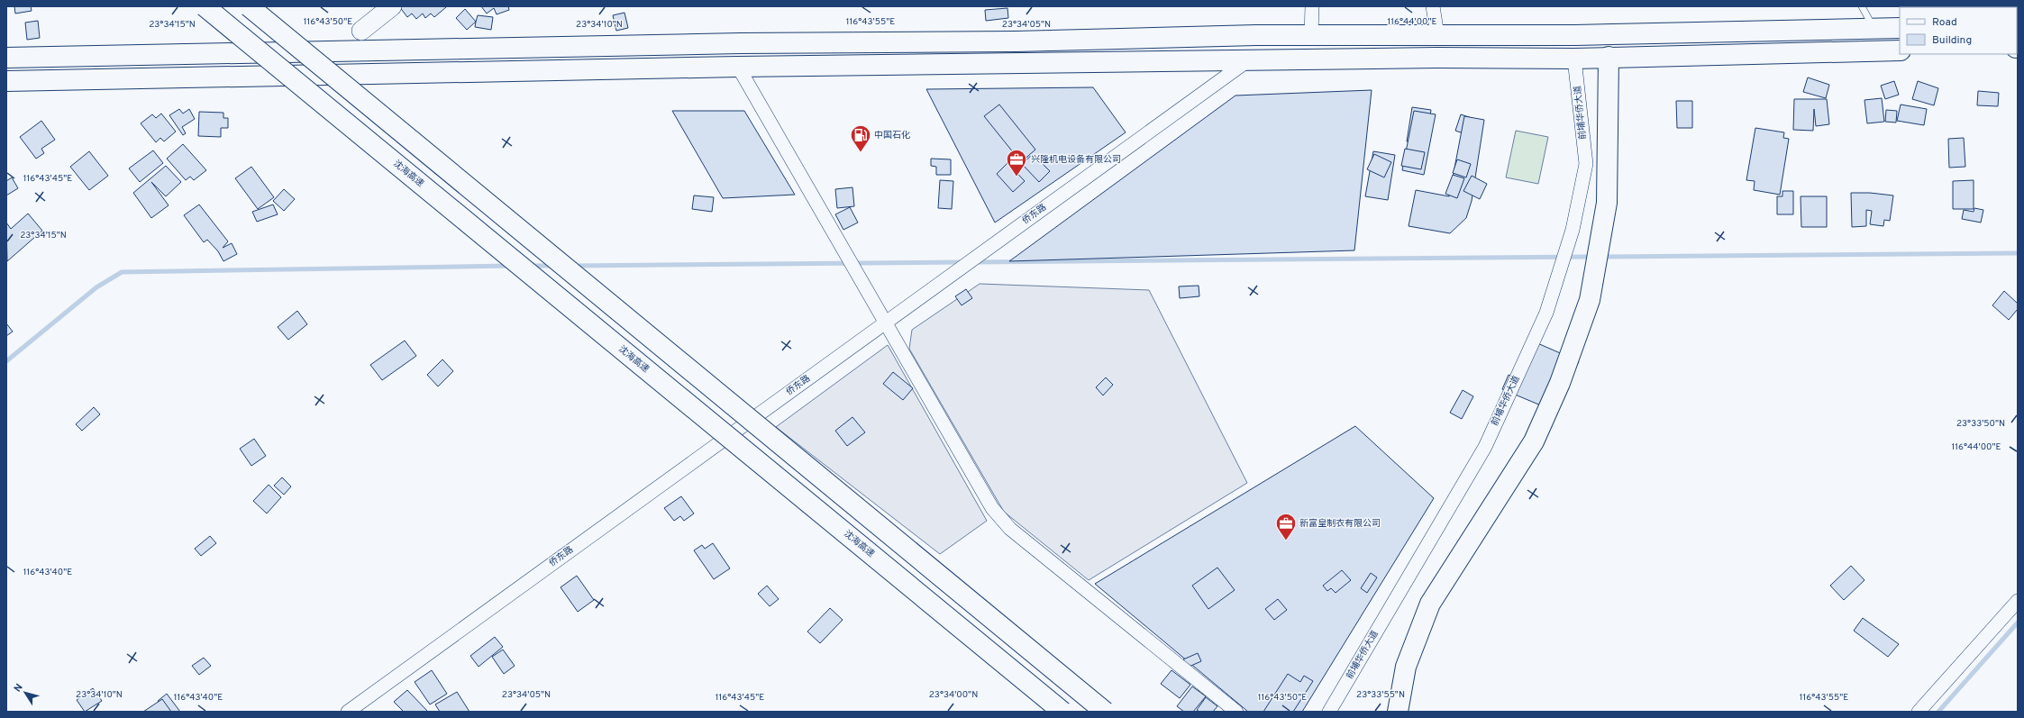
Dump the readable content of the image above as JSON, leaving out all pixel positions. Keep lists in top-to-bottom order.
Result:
{
  "streets": {
    "main road": ["沈海高速"],
    "street": ["前埔华侨大道", "侨东路"]
  },
  "places": {
    "fuel station": ["中国石化"],
    "office": ["兴隆机电设备有限公司", "新富皇制衣有限公司"]
  },
  "legend": ["Road", "Building"],
  "north": "top left",
  "coordinates": [
    "116°43'50\"E",
    "116°43'55\"E",
    "116°44'00\"E",
    "23°34'05\"N",
    "23°34'15\"N",
    "23°34'10\"N",
    "116°43'45\"E",
    "23°33'50\"N",
    "116°43'40\"E",
    "23°34'00\"N",
    "23°33'55\"N"
  ]
}
